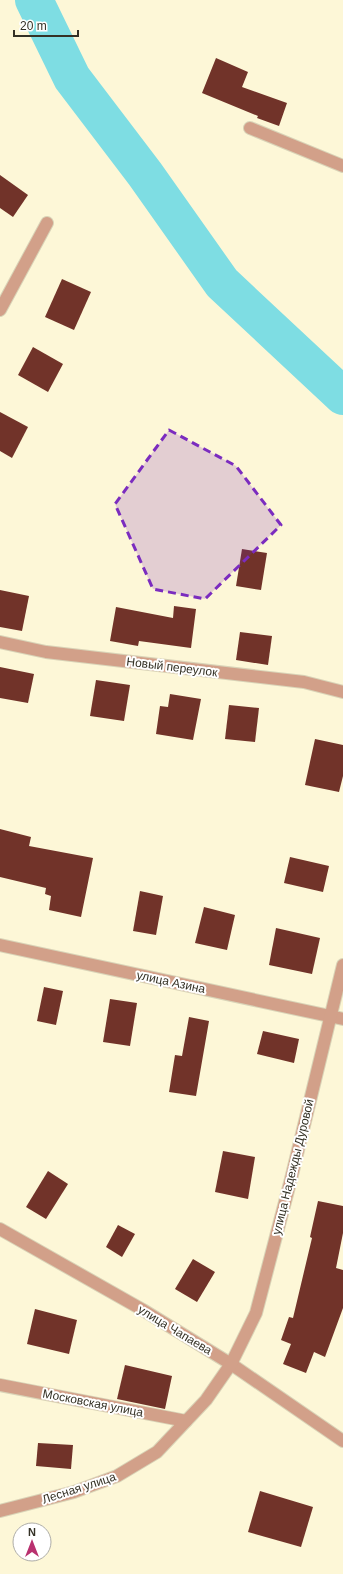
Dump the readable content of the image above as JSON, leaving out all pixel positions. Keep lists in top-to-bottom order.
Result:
{
  "streets": {
    "street": [
      "Новый переулок",
      "улица Азина",
      "улица Надежды Дуровой",
      "улица Чапаева",
      "Московская улица",
      "Лесная улица"
    ]
  },
  "crossings": [
    ["улица Азина", "улица Надежды Дуровой"],
    ["улица Надежды Дуровой", "улица Чапаева"],
    ["улица Надежды Дуровой", "Лесная улица"],
    ["улица Чапаева", "Лесная улица"],
    ["Московская улица", "Лесная улица"]
  ],
  "scale_bar": "20 m",
  "north": "top"
}
